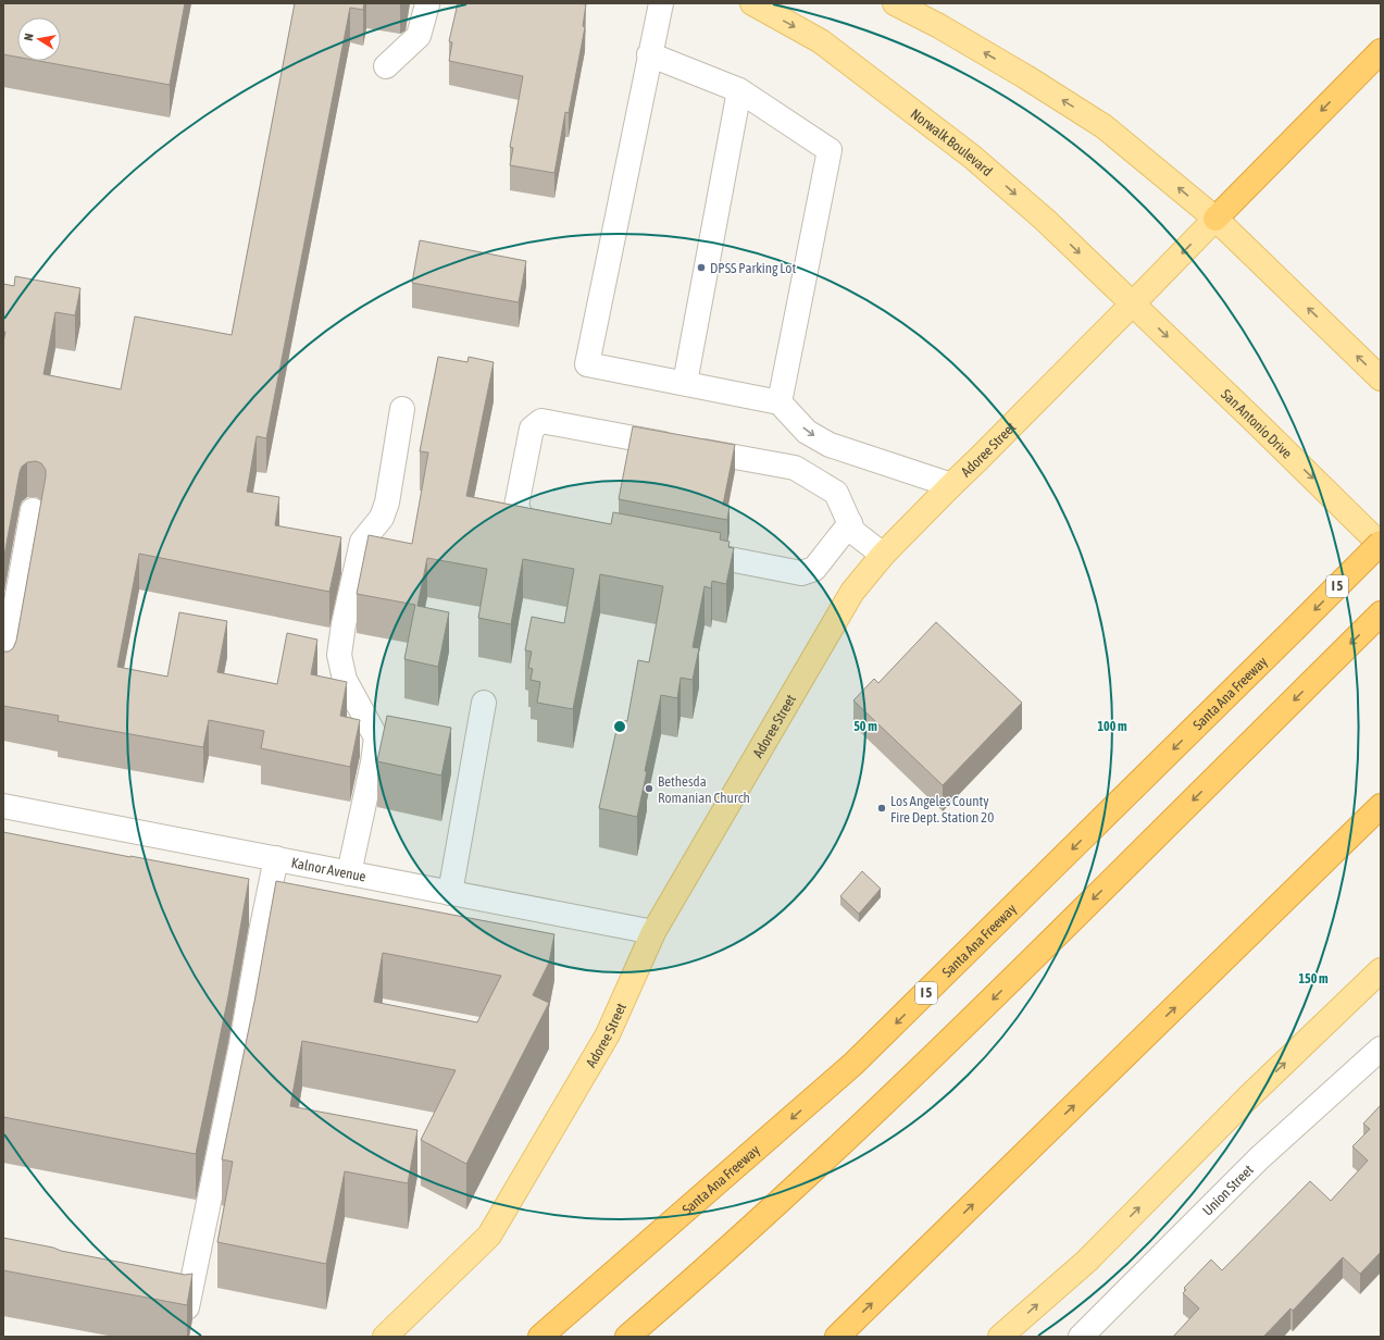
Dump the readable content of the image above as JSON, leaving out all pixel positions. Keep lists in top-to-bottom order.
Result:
{
  "streets": {
    "highway": ["I 5", "Santa Ana Freeway"],
    "main road": ["Norwalk Boulevard", "San Antonio Drive", "Adoree Street"],
    "street": ["Kalnor Avenue", "Union Street"]
  },
  "crossings": [
    ["Norwalk Boulevard", "San Antonio Drive"],
    ["Norwalk Boulevard", "Adoree Street"],
    ["San Antonio Drive", "Adoree Street"],
    ["San Antonio Drive", "Santa Ana Freeway"],
    ["Adoree Street", "Kalnor Avenue"]
  ],
  "places": ["DPSS Parking Lot", "Bethesda Romanian Church", "Los Angeles County Fire Dept. Station 20"],
  "north": "left",
  "rings": ["50 m", "100 m", "150 m"]
}
